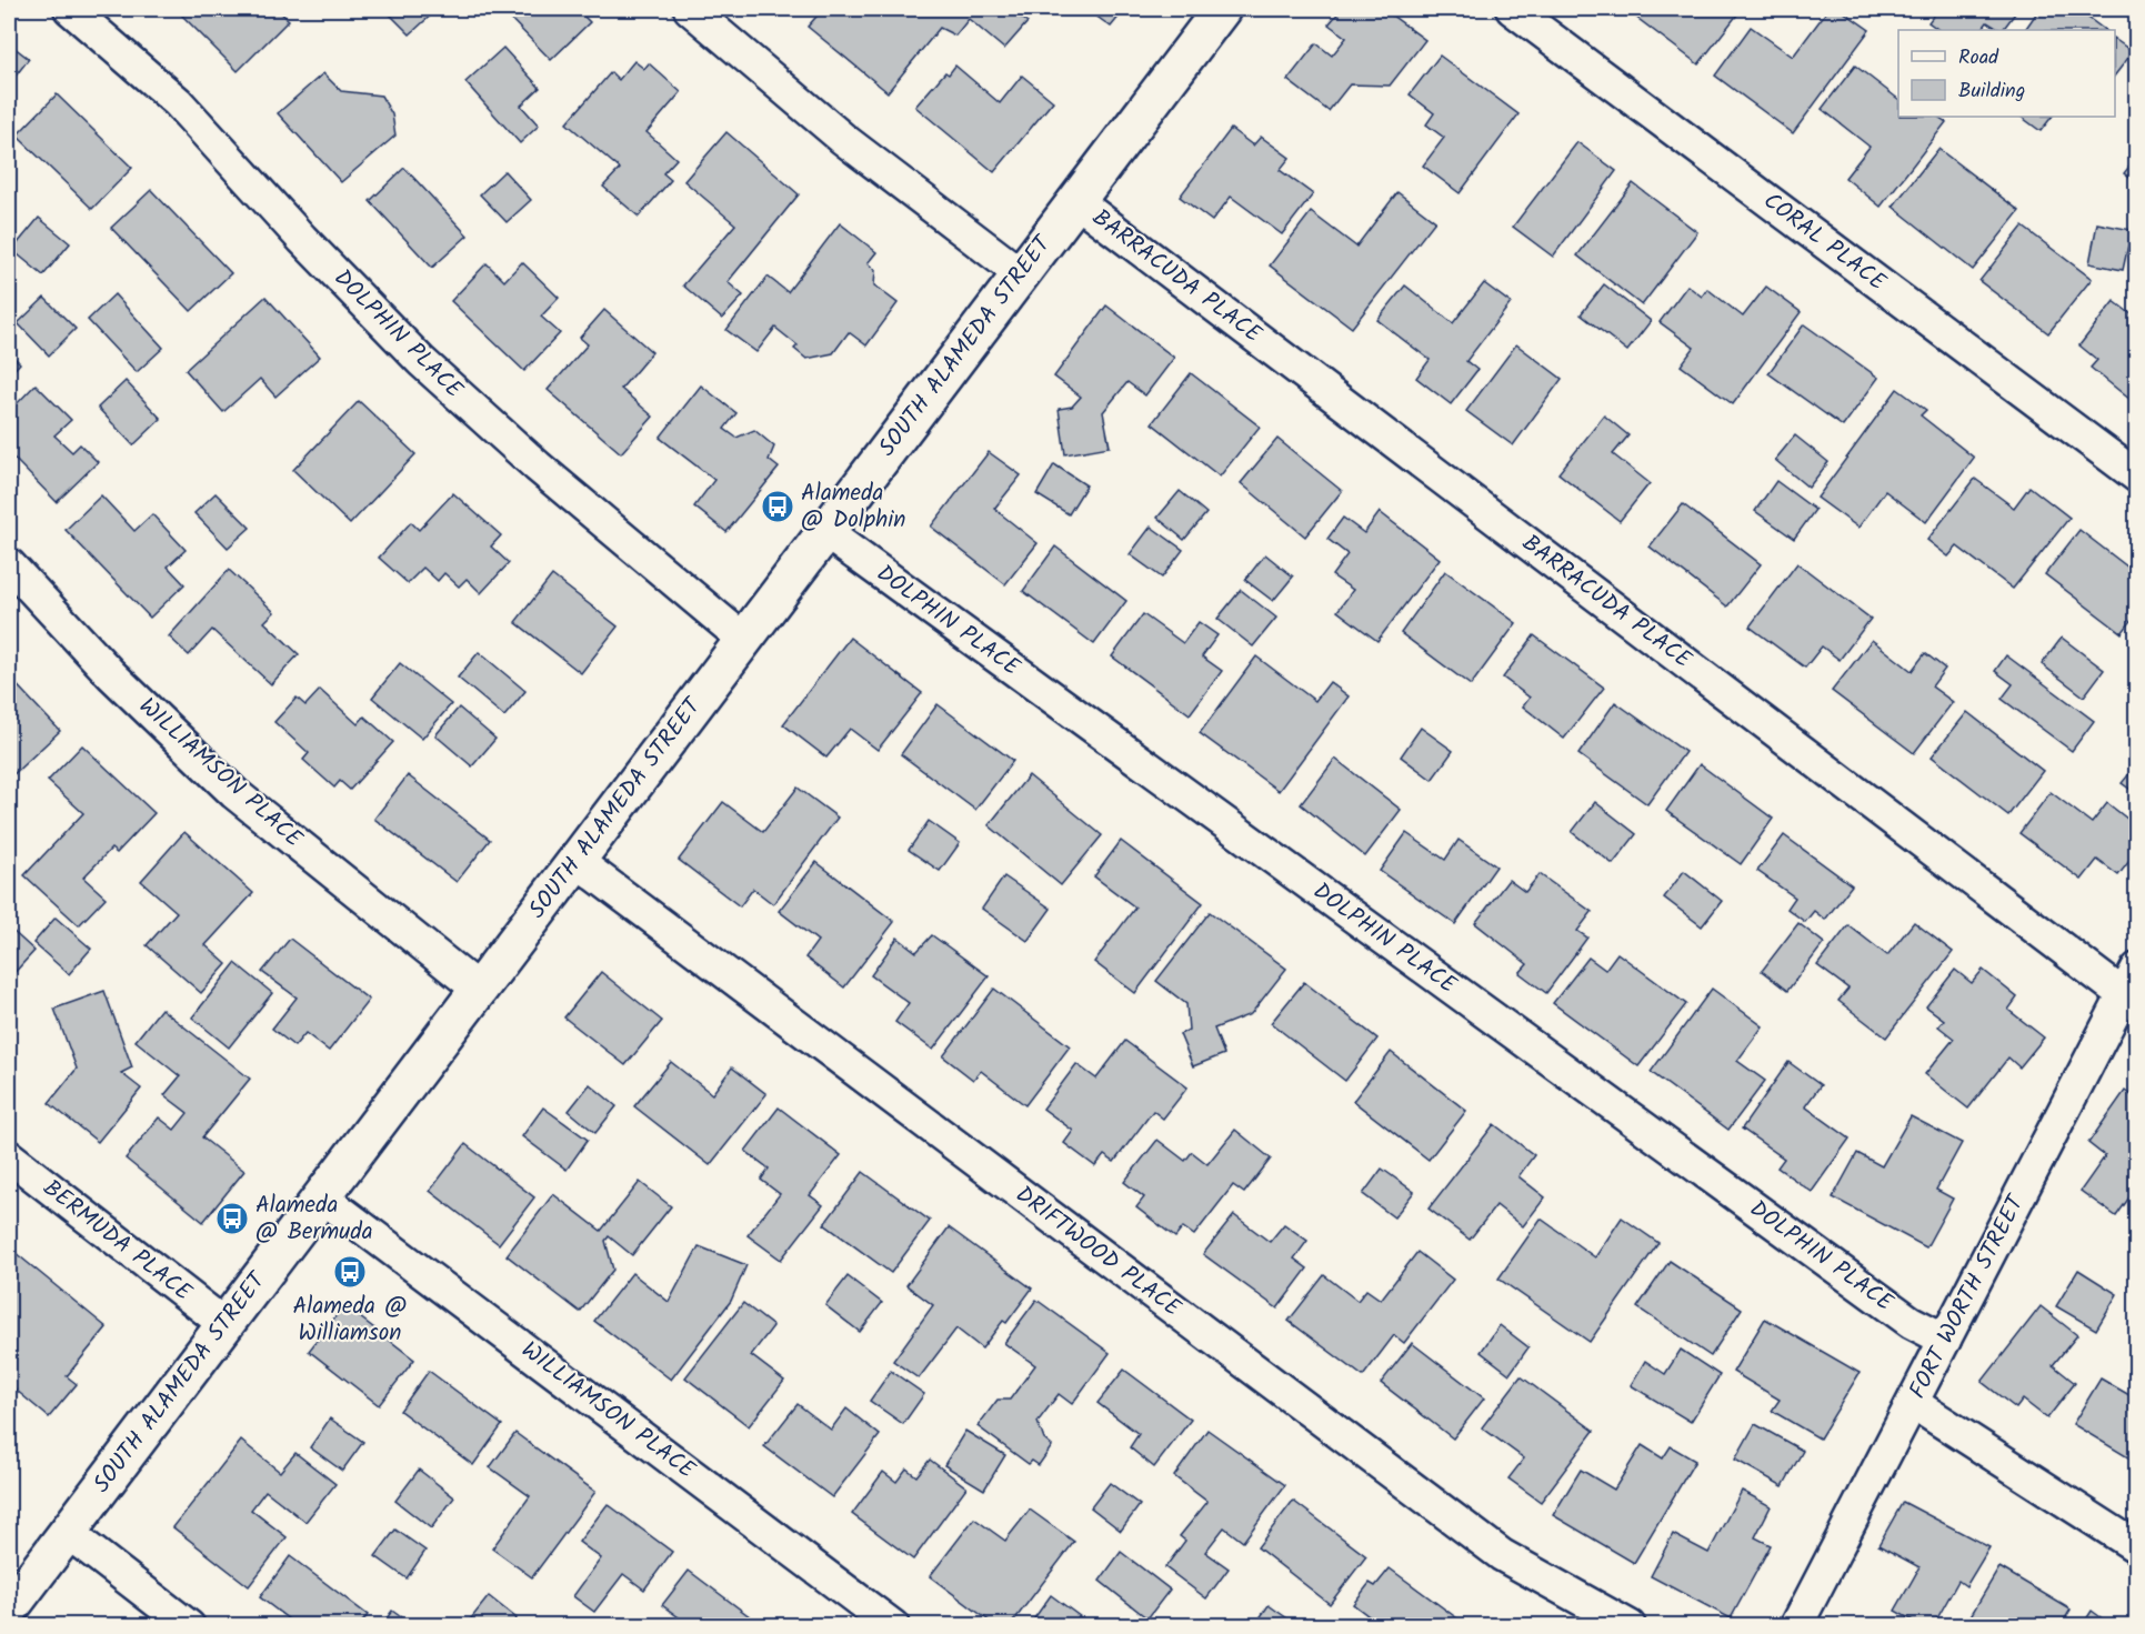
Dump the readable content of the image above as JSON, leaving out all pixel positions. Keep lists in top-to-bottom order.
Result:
{
  "streets": {
    "main road": ["SOUTH ALAMEDA STREET"],
    "street": [
      "CORAL PLACE",
      "BARRACUDA PLACE",
      "DOLPHIN PLACE",
      "WILLIAMSON PLACE",
      "BERMUDA PLACE",
      "DRIFTWOOD PLACE",
      "FORT WORTH STREET"
    ]
  },
  "crossings": [
    ["BARRACUDA PLACE", "SOUTH ALAMEDA STREET"],
    ["BARRACUDA PLACE", "FORT WORTH STREET"],
    ["DOLPHIN PLACE", "SOUTH ALAMEDA STREET"],
    ["DOLPHIN PLACE", "FORT WORTH STREET"],
    ["SOUTH ALAMEDA STREET", "WILLIAMSON PLACE"],
    ["SOUTH ALAMEDA STREET", "BERMUDA PLACE"],
    ["SOUTH ALAMEDA STREET", "DRIFTWOOD PLACE"]
  ],
  "places": {
    "bus stop": ["Alameda @ Dolphin", "Alameda @ Bermuda", "Alameda @ Williamson"]
  },
  "legend": ["Road", "Building"]
}
